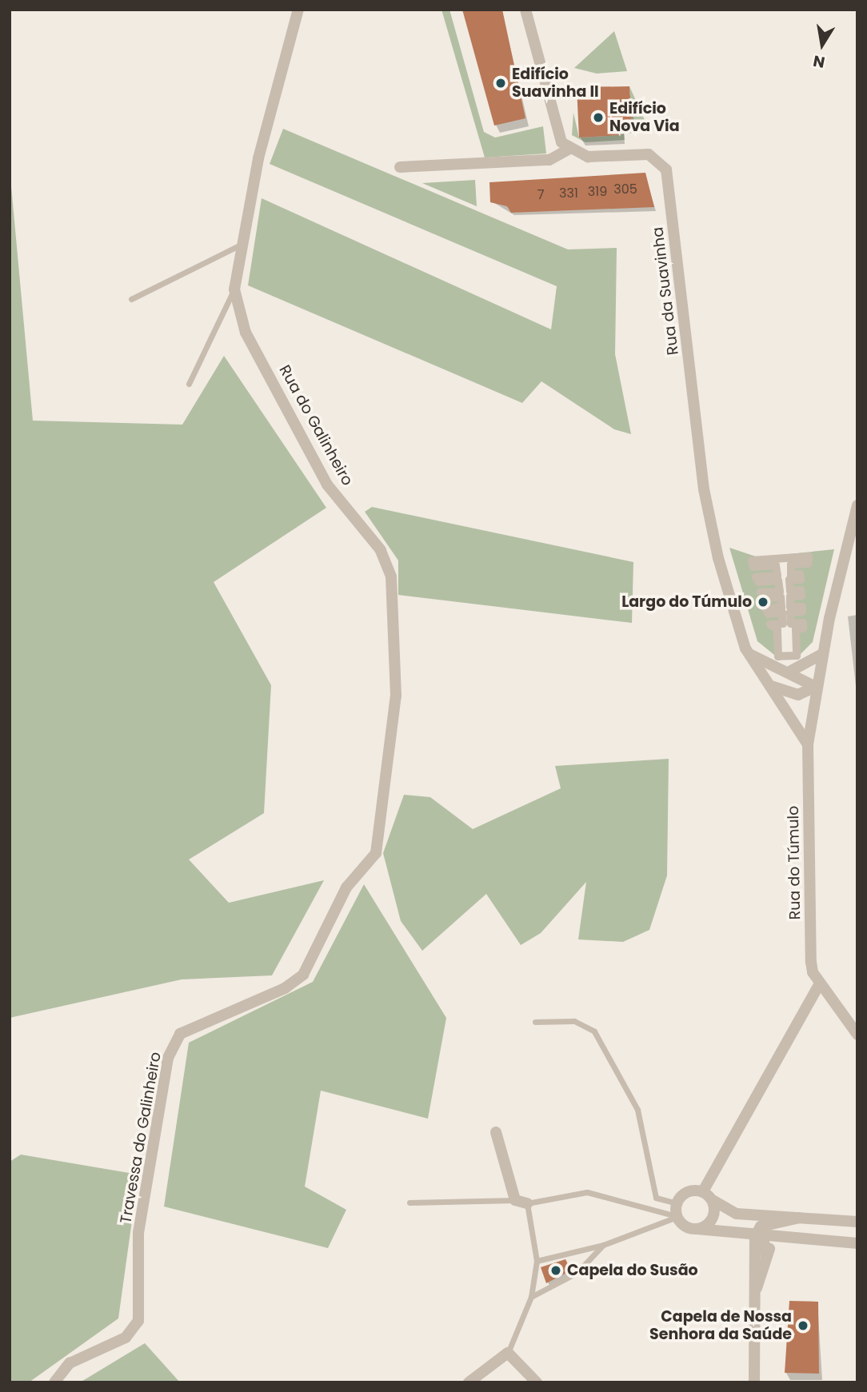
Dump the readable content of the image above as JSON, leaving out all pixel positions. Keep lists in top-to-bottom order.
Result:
{
  "streets": {
    "street": [
      "Rua da Suavinha",
      "Rua do Galinheiro",
      "Rua do Túmulo",
      "Travessa do Galinheiro"
    ]
  },
  "crossings": [
    ["Rua da Suavinha", "Rua do Túmulo"],
    ["Rua do Galinheiro", "Travessa do Galinheiro"]
  ],
  "places": [
    "Edifício Suavinha II",
    "Edifício Nova Via",
    "Largo do Túmulo",
    "Capela do Susão",
    "Capela de Nossa Senhora da Saúde"
  ],
  "house_numbers": [
    "305",
    "319",
    "331",
    "7"
  ],
  "north": "bottom"
}
